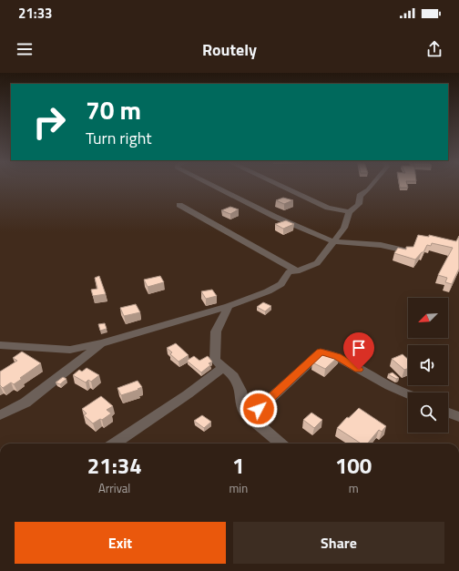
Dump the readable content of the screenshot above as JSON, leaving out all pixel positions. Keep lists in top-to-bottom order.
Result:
{
  "north": "bottom left",
  "page": {
    "status": "21:33",
    "header": "Routely",
    "turn": ["70 m", "Turn right"],
    "eta": [
      "21:34",
      "Arrival",
      "1",
      "min",
      "100",
      "m"
    ],
    "buttons": ["Exit", "Share"]
  }
}
